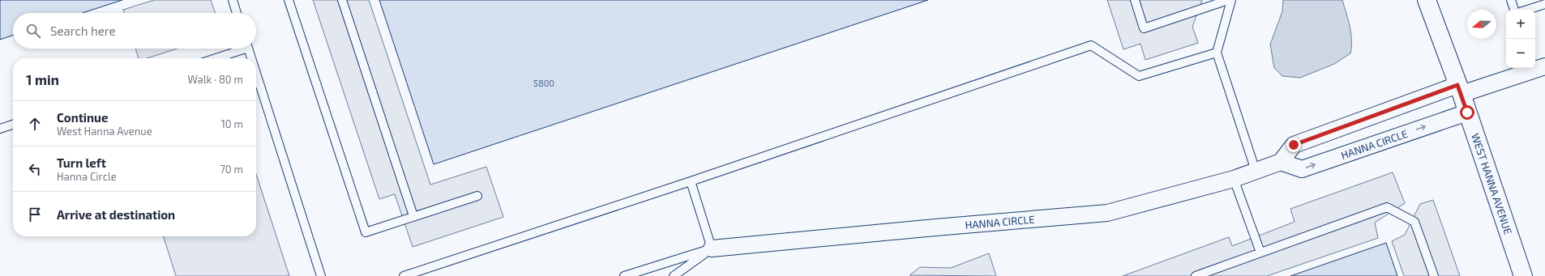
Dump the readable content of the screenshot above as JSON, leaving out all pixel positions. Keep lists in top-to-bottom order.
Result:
{
  "streets": {
    "street": ["HANNA CIRCLE", "WEST HANNA AVENUE"]
  },
  "crossings": [
    ["HANNA CIRCLE", "WEST HANNA AVENUE"]
  ],
  "house_numbers": ["5800"],
  "north": "left",
  "page": {
    "map_buttons": ["+", "−"],
    "search": "Search here",
    "heading": ["1 min", "Walk · 80 m"],
    "list": [
      ["Continue", "West Hanna Avenue", "10 m"],
      ["Turn left", "Hanna Circle", "70 m"],
      "Arrive at destination"
    ]
  }
}
